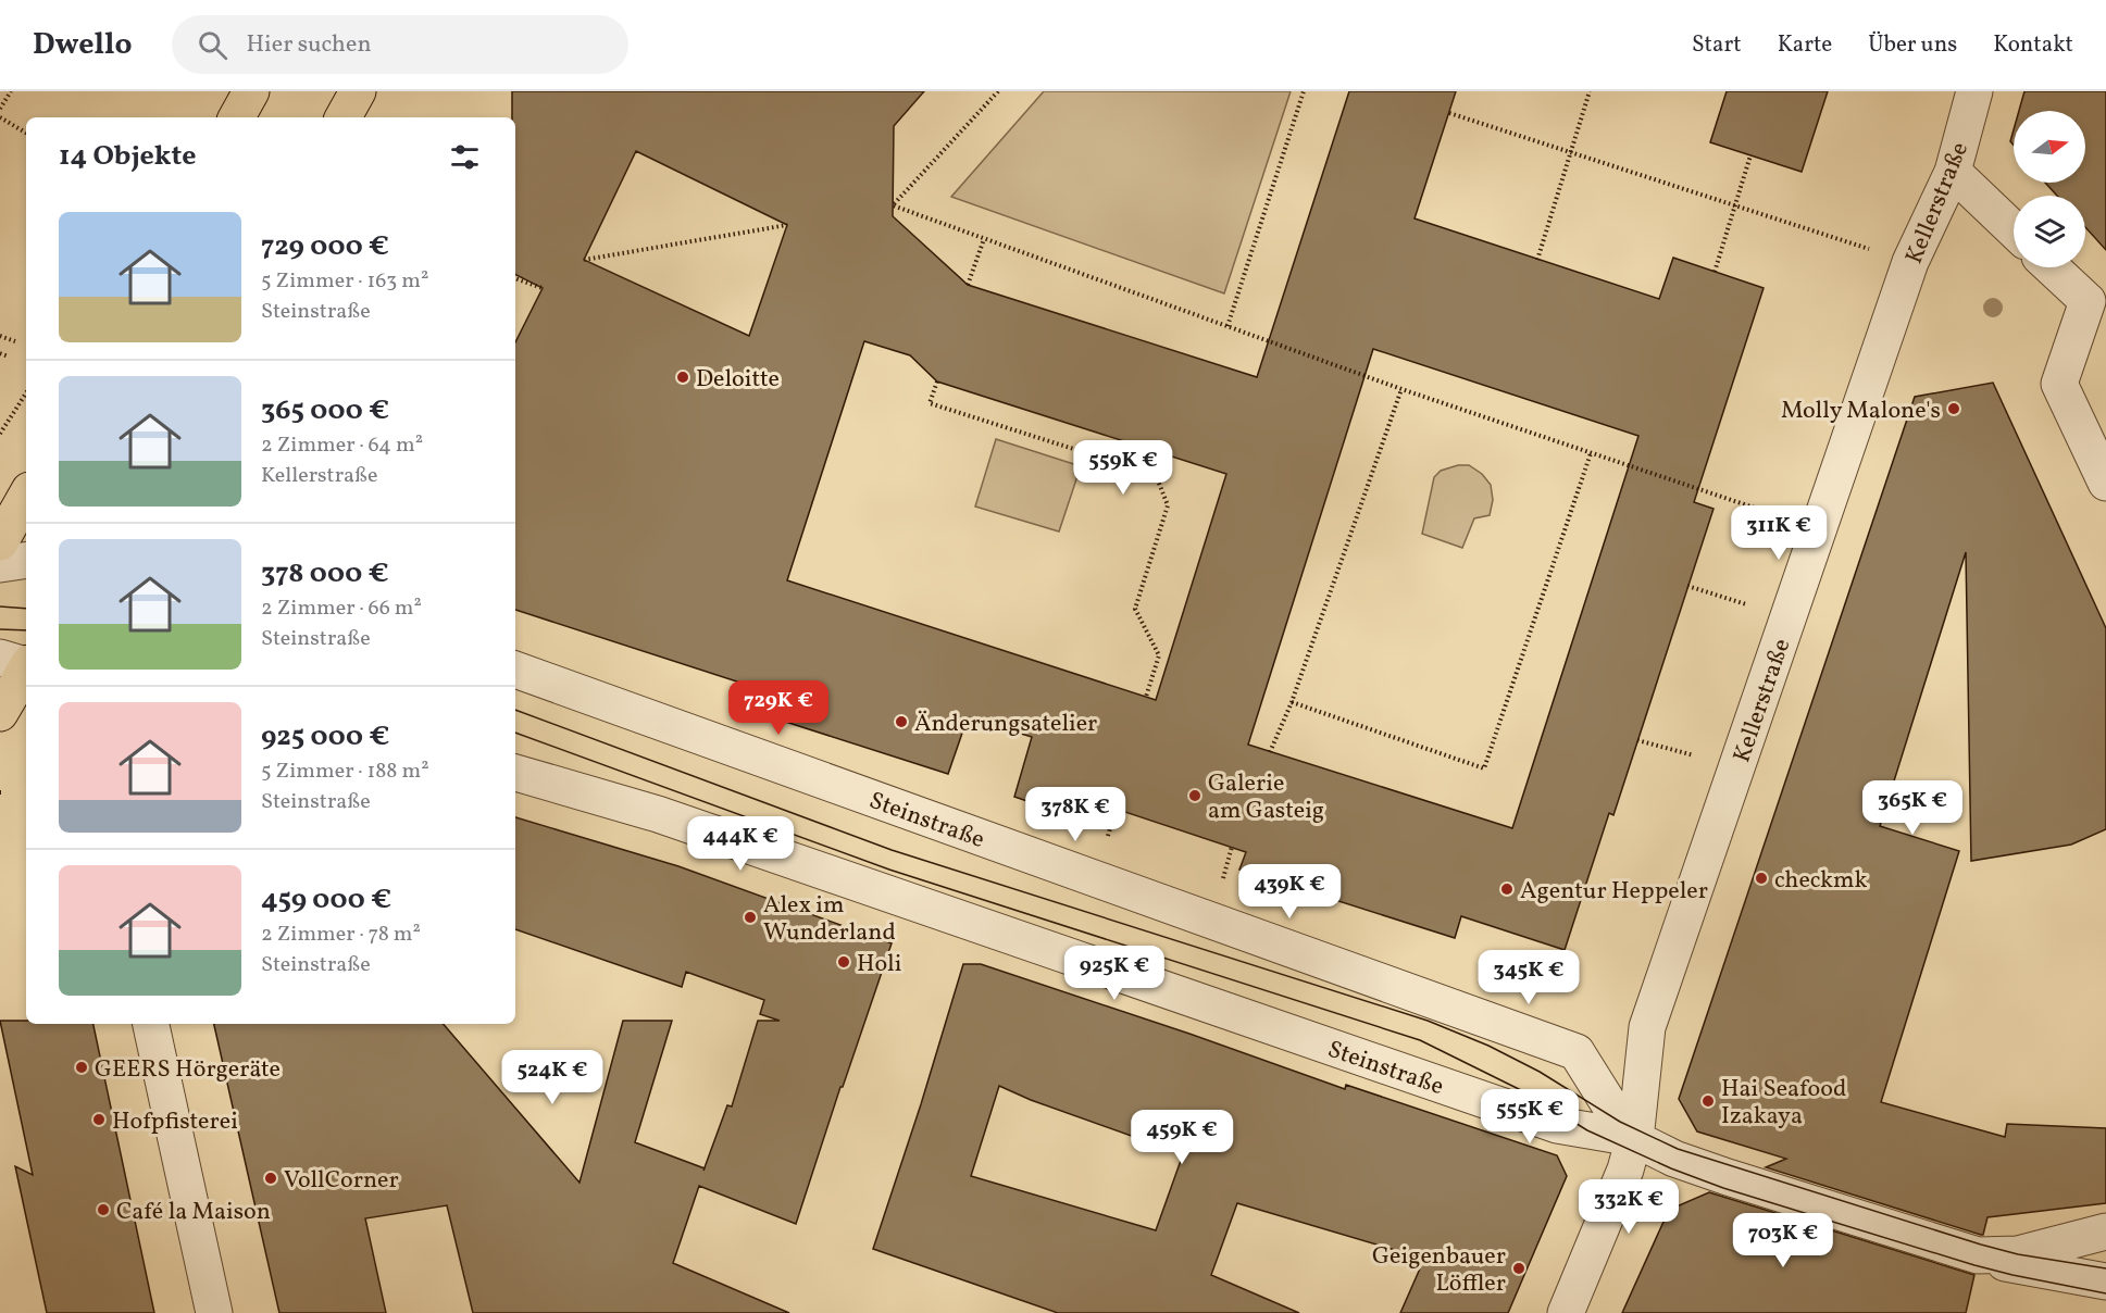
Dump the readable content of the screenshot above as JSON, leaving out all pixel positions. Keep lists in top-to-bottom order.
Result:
{
  "streets": {
    "street": ["Kellerstraße", "Steinstraße"]
  },
  "crossings": [
    ["Kellerstraße", "Steinstraße"]
  ],
  "places": [
    "Deloitte",
    "Molly Malone's",
    "Änderungsatelier",
    "Galerie am Gasteig",
    "checkmk",
    "Agentur Heppeler",
    "Alex im Wunderland",
    "Holi",
    "GEERS Hörgeräte",
    "Hai Seafood Izakaya",
    "Hofpfisterei",
    "VollCorner",
    "Café la Maison",
    "Geigenbauer Löffler"
  ],
  "north": "right",
  "page": {
    "header": "Dwello",
    "search": "Hier suchen",
    "nav": [
      "Start",
      "Karte",
      "Über uns",
      "Kontakt"
    ],
    "heading": "14 Objekte",
    "list": [
      {
        "name": "729 000 €",
        "note": "5 Zimmer · 163 m² · Steinstraße"
      },
      {
        "name": "365 000 €",
        "note": "2 Zimmer · 64 m² · Kellerstraße"
      },
      {
        "name": "378 000 €",
        "note": "2 Zimmer · 66 m² · Steinstraße"
      },
      {
        "name": "925 000 €",
        "note": "5 Zimmer · 188 m² · Steinstraße"
      },
      {
        "name": "459 000 €",
        "note": "2 Zimmer · 78 m² · Steinstraße"
      }
    ],
    "price": [
      "559K €",
      "311K €",
      "729K €",
      "365K €",
      "378K €",
      "444K €",
      "439K €",
      "925K €",
      "345K €",
      "524K €",
      "555K €",
      "459K €",
      "332K €",
      "703K €"
    ]
  }
}
